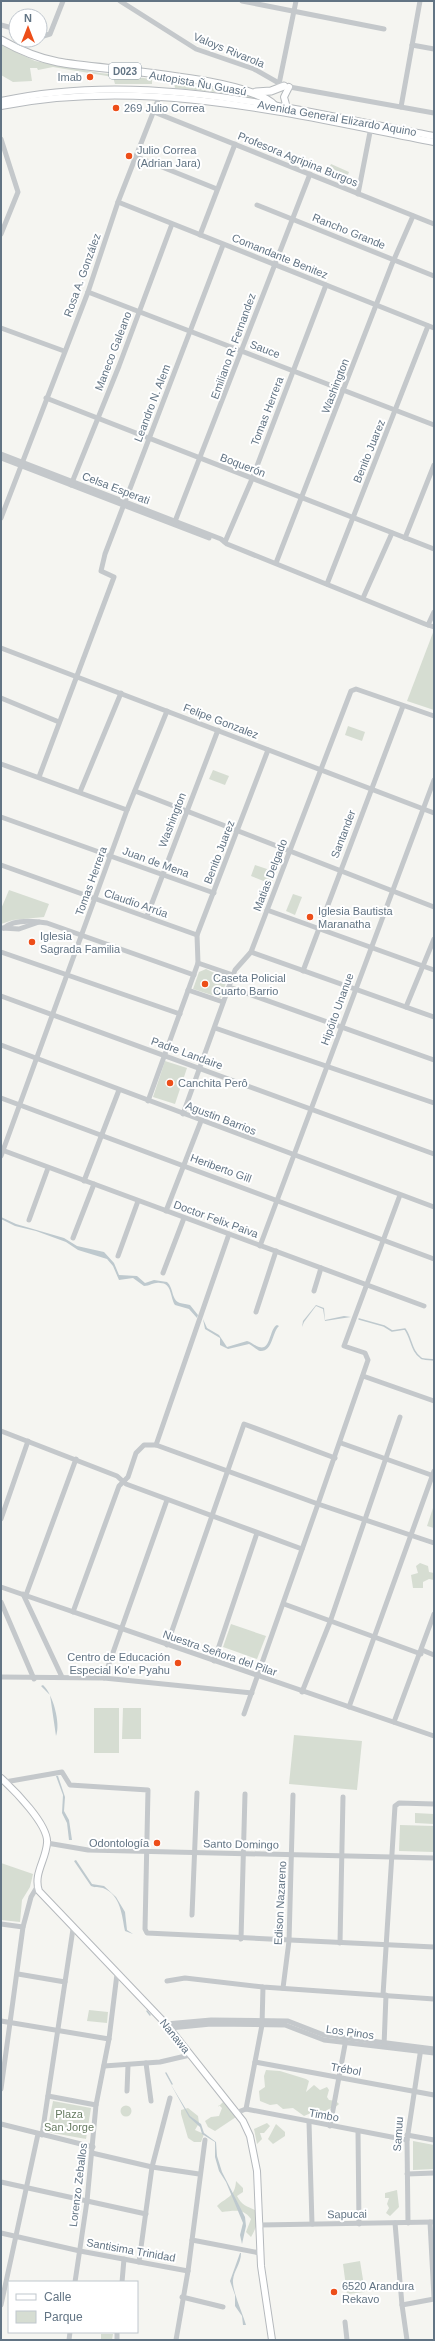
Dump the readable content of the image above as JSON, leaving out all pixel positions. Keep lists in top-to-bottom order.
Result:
{
  "streets": {
    "highway": ["D023", "Autopista Ñu Guasú"],
    "main road": ["Avenida General Elizardo Aquino", "Nanawa"],
    "street": [
      "Valoys Rivarola",
      "Profesora Agripina Burgos",
      "Rancho Grande",
      "Comandante Benitez",
      "Rosa A. González",
      "Emiliano R. Fernandez",
      "Sauce",
      "Maneco Galeano",
      "Washington",
      "Leandro N. Alem",
      "Tomas Herrera",
      "Benito Juarez",
      "Boquerón",
      "Celsa Esperati",
      "Felipe Gonzalez",
      "Santander",
      "Juan de Mena",
      "Matias Delgado",
      "Claudio Arrúa",
      "Hipóito Unanue",
      "Padre Landaire",
      "Agustin Barrios",
      "Heriberto Gill",
      "Doctor Felix Paiva",
      "Nuestra Señora del Pilar",
      "Santo Domingo",
      "Edison Nazareno",
      "Los Pinos",
      "Trébol",
      "Timbo",
      "Samuu",
      "Lorenzo Zeballos",
      "Sapucai",
      "Santisima Trinidad"
    ]
  },
  "crossings": [
    ["Autopista Ñu Guasú", "Avenida General Elizardo Aquino"],
    ["Avenida General Elizardo Aquino", "Rosa A. González"],
    ["Profesora Agripina Burgos", "Rosa A. González"],
    ["Profesora Agripina Burgos", "Emiliano R. Fernandez"],
    ["Profesora Agripina Burgos", "Washington"],
    ["Rancho Grande", "Emiliano R. Fernandez"],
    ["Rancho Grande", "Washington"],
    ["Comandante Benitez", "Rosa A. González"],
    ["Comandante Benitez", "Emiliano R. Fernandez"],
    ["Comandante Benitez", "Maneco Galeano"],
    ["Comandante Benitez", "Washington"],
    ["Comandante Benitez", "Leandro N. Alem"],
    ["Comandante Benitez", "Tomas Herrera"],
    ["Comandante Benitez", "Benito Juarez"],
    ["Rosa A. González", "Sauce"],
    ["Rosa A. González", "Boquerón"],
    ["Rosa A. González", "Celsa Esperati"],
    ["Emiliano R. Fernandez", "Sauce"],
    ["Emiliano R. Fernandez", "Boquerón"],
    ["Emiliano R. Fernandez", "Celsa Esperati"],
    ["Sauce", "Maneco Galeano"],
    ["Sauce", "Washington"],
    ["Sauce", "Leandro N. Alem"],
    ["Sauce", "Tomas Herrera"],
    ["Sauce", "Benito Juarez"],
    ["Maneco Galeano", "Boquerón"],
    ["Maneco Galeano", "Celsa Esperati"],
    ["Washington", "Boquerón"],
    ["Washington", "Celsa Esperati"],
    ["Washington", "Felipe Gonzalez"],
    ["Washington", "Juan de Mena"],
    ["Washington", "Claudio Arrúa"],
    ["Leandro N. Alem", "Boquerón"],
    ["Leandro N. Alem", "Celsa Esperati"],
    ["Leandro N. Alem", "Felipe Gonzalez"],
    ["Tomas Herrera", "Boquerón"],
    ["Tomas Herrera", "Celsa Esperati"],
    ["Tomas Herrera", "Felipe Gonzalez"],
    ["Tomas Herrera", "Juan de Mena"],
    ["Tomas Herrera", "Claudio Arrúa"],
    ["Tomas Herrera", "Padre Landaire"],
    ["Tomas Herrera", "Agustin Barrios"],
    ["Tomas Herrera", "Heriberto Gill"],
    ["Tomas Herrera", "Doctor Felix Paiva"],
    ["Benito Juarez", "Boquerón"],
    ["Benito Juarez", "Celsa Esperati"],
    ["Benito Juarez", "Felipe Gonzalez"],
    ["Benito Juarez", "Juan de Mena"],
    ["Benito Juarez", "Claudio Arrúa"],
    ["Felipe Gonzalez", "Santander"],
    ["Felipe Gonzalez", "Matias Delgado"],
    ["Felipe Gonzalez", "Hipóito Unanue"],
    ["Santander", "Matias Delgado"],
    ["Matias Delgado", "Padre Landaire"],
    ["Matias Delgado", "Agustin Barrios"],
    ["Hipóito Unanue", "Padre Landaire"],
    ["Hipóito Unanue", "Agustin Barrios"],
    ["Hipóito Unanue", "Heriberto Gill"],
    ["Hipóito Unanue", "Doctor Felix Paiva"],
    ["Santo Domingo", "Edison Nazareno"],
    ["Los Pinos", "Nanawa"],
    ["Los Pinos", "Samuu"],
    ["Nanawa", "Timbo"],
    ["Nanawa", "Lorenzo Zeballos"],
    ["Nanawa", "Sapucai"],
    ["Trébol", "Samuu"],
    ["Timbo", "Samuu"],
    ["Samuu", "Sapucai"],
    ["Lorenzo Zeballos", "Santisima Trinidad"]
  ],
  "parks": ["Plaza San Jorge"],
  "places": [
    "Imab",
    "269 Julio Correa",
    "Julio Correa (Adrian Jara)",
    "Iglesia Bautista Maranatha",
    "Iglesia Sagrada Familia",
    "Caseta Policial Cuarto Barrio",
    "Canchita Perô",
    "Centro de Educación Especial Ko'e Pyahu",
    "Odontología",
    "6520 Arandura Rekavo"
  ],
  "legend": ["Calle", "Parque"],
  "north": "top"
}
